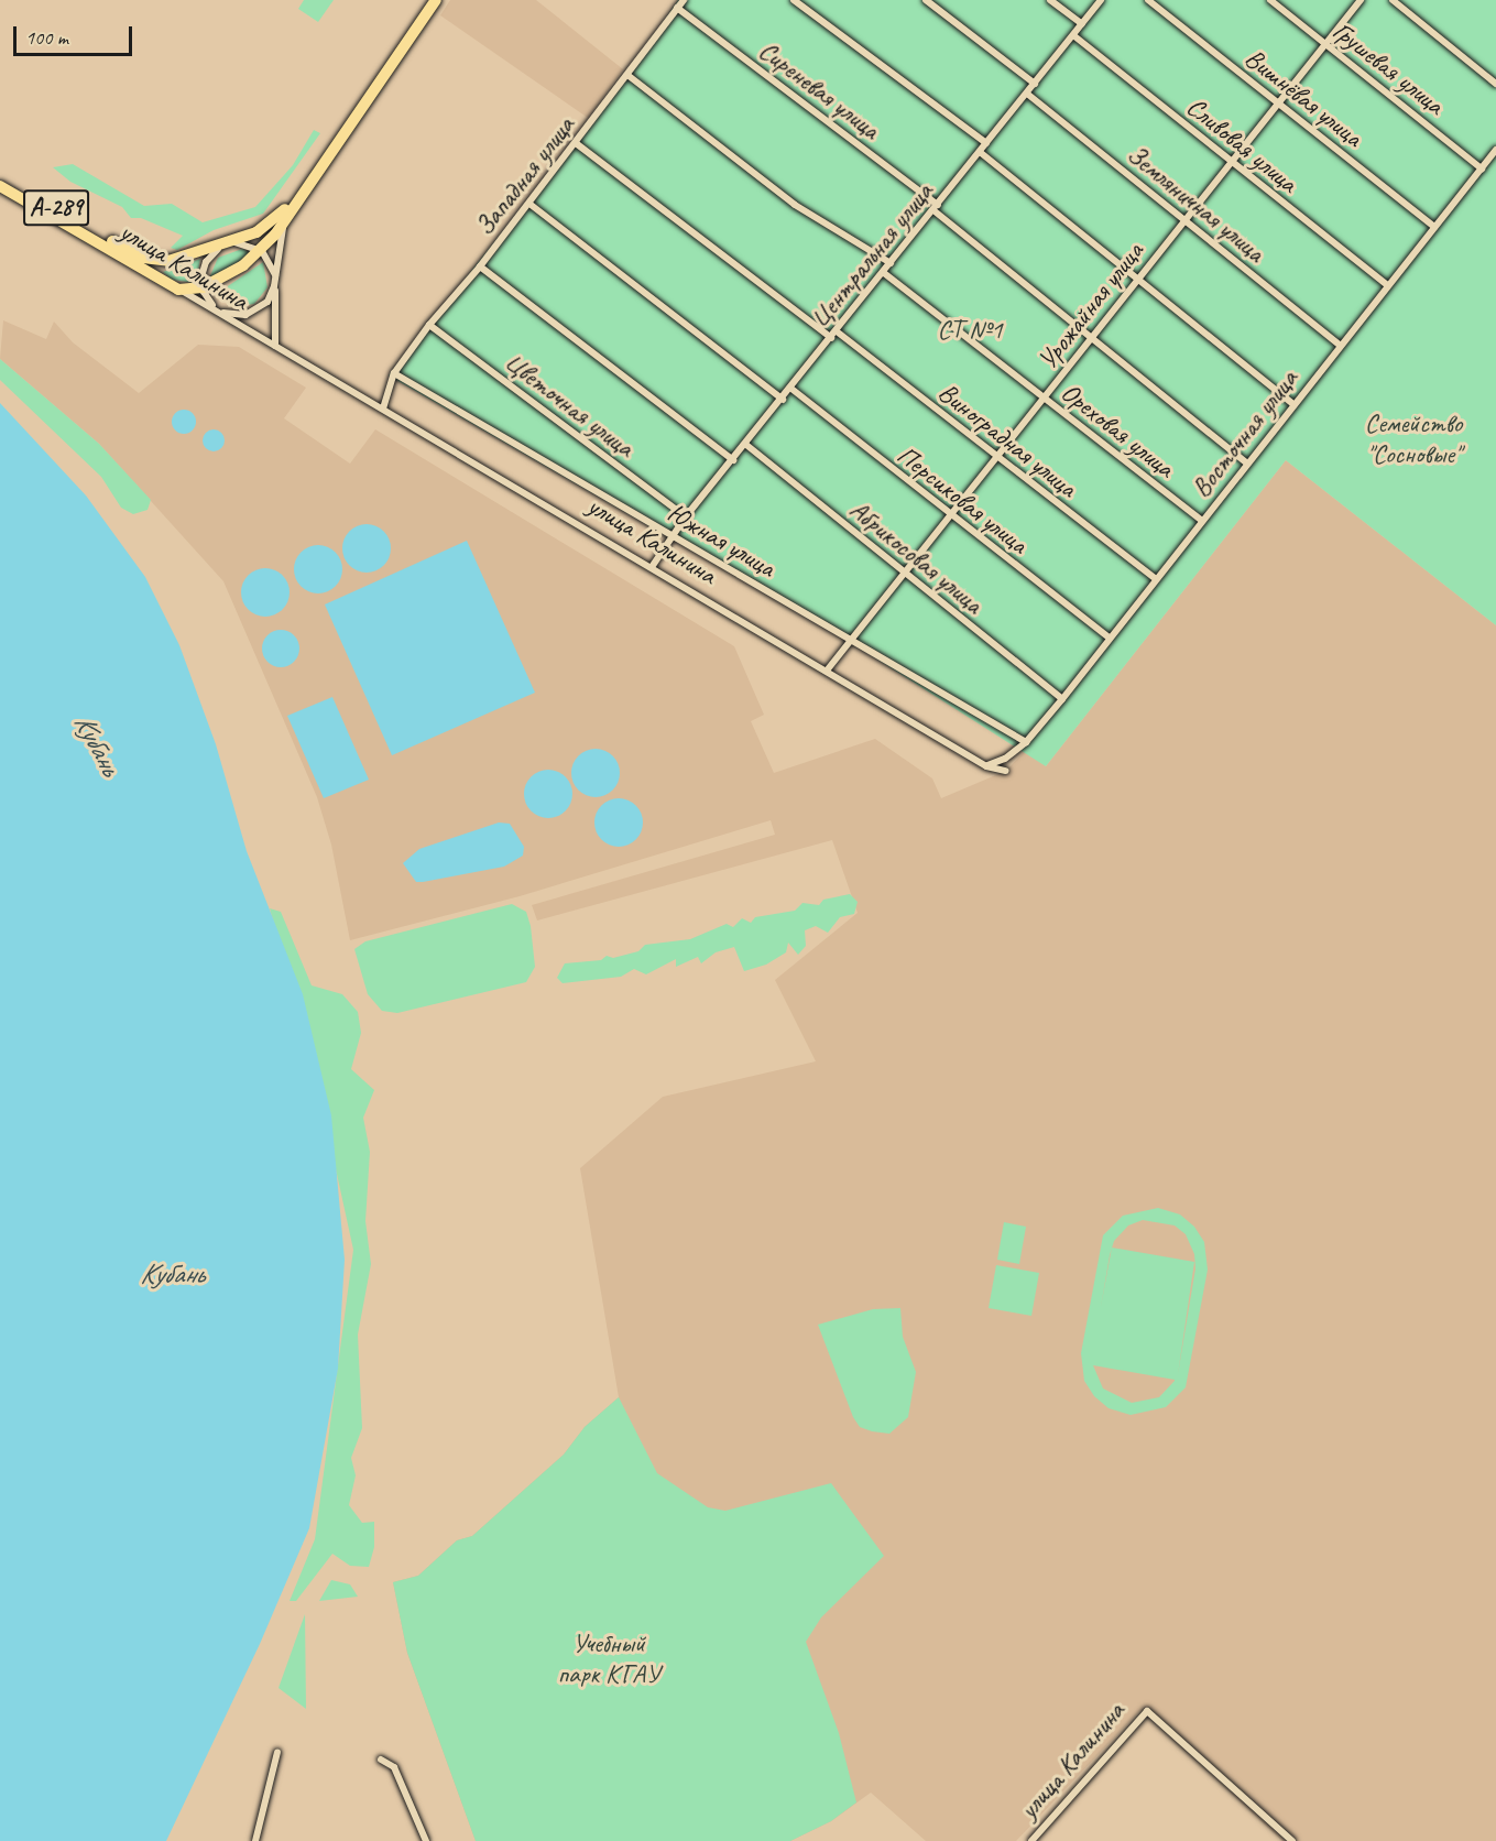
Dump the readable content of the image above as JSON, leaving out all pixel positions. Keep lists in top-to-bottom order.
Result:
{
  "streets": {
    "highway": ["А-289", "улица Калинина"],
    "street": [
      "Грушевая улица",
      "Сиреневая улица",
      "Вишнёвая улица",
      "Сливовая улица",
      "Западная улица",
      "Земляничная улица",
      "Центральная улица",
      "Урожайная улица",
      "Цветочная улица",
      "Ореховая улица",
      "Восточная улица",
      "Виноградная улица",
      "Персиковая улица",
      "Южная улица",
      "Абрикосовая улица"
    ]
  },
  "crossings": [
    ["Грушевая улица", "Урожайная улица"],
    ["Грушевая улица", "Восточная улица"],
    ["Сиреневая улица", "Западная улица"],
    ["Сиреневая улица", "Центральная улица"],
    ["Сиреневая улица", "Урожайная улица"],
    ["Сиреневая улица", "Восточная улица"],
    ["Вишнёвая улица", "Урожайная улица"],
    ["Вишнёвая улица", "Восточная улица"],
    ["Сливовая улица", "Центральная улица"],
    ["Сливовая улица", "Урожайная улица"],
    ["Сливовая улица", "Восточная улица"],
    ["Западная улица", "улица Калинина"],
    ["Западная улица", "Цветочная улица"],
    ["Западная улица", "Южная улица"],
    ["Земляничная улица", "Центральная улица"],
    ["Земляничная улица", "Урожайная улица"],
    ["Земляничная улица", "Восточная улица"],
    ["А-289", "улица Калинина"],
    ["Центральная улица", "улица Калинина"],
    ["Центральная улица", "Цветочная улица"],
    ["Центральная улица", "Ореховая улица"],
    ["Центральная улица", "Виноградная улица"],
    ["Центральная улица", "Персиковая улица"],
    ["Центральная улица", "Южная улица"],
    ["Центральная улица", "Абрикосовая улица"],
    ["улица Калинина", "Урожайная улица"],
    ["улица Калинина", "Восточная улица"],
    ["Урожайная улица", "Ореховая улица"],
    ["Урожайная улица", "Виноградная улица"],
    ["Урожайная улица", "Персиковая улица"],
    ["Урожайная улица", "Южная улица"],
    ["Урожайная улица", "Абрикосовая улица"],
    ["Ореховая улица", "Восточная улица"],
    ["Восточная улица", "Виноградная улица"],
    ["Восточная улица", "Персиковая улица"],
    ["Восточная улица", "Южная улица"],
    ["Восточная улица", "Абрикосовая улица"]
  ],
  "water": ["Кубань"],
  "parks": ["СТ №1", "Семейство \"Сосновые\"", "Учебный парк КГАУ"],
  "scale_bar": "100 m"
}
